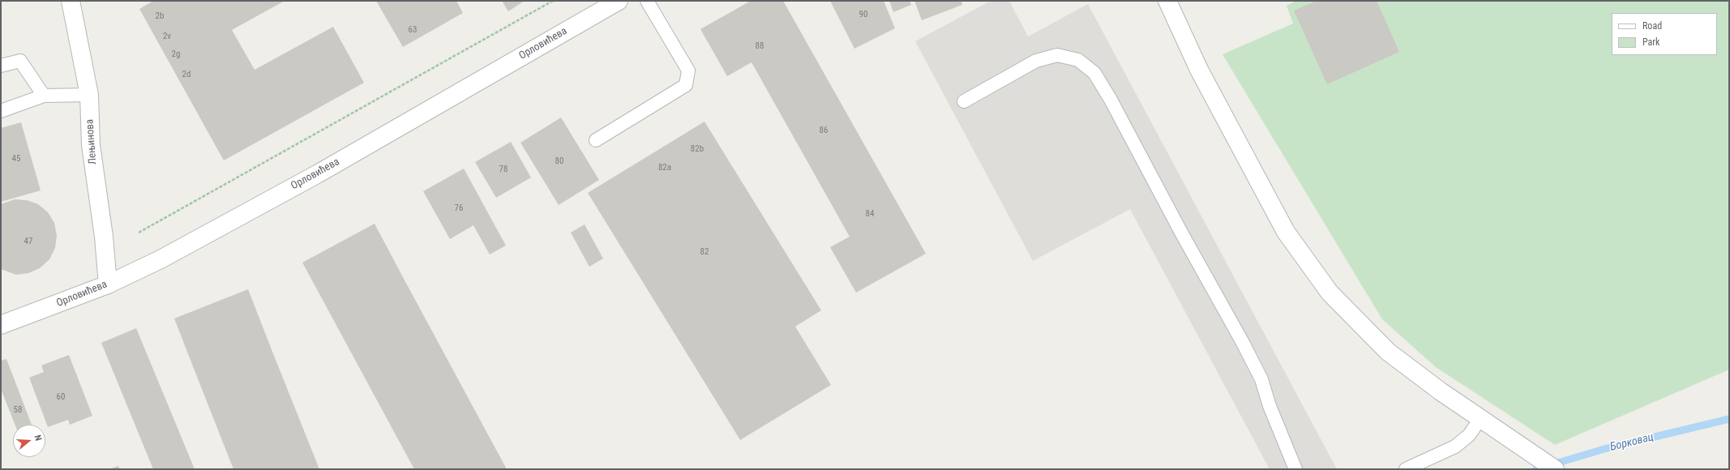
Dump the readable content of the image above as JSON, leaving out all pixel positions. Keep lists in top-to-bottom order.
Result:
{
  "streets": {
    "street": ["Орловићева", "Лењинова"]
  },
  "crossings": [
    ["Орловићева", "Лењинова"]
  ],
  "water": ["Борковац"],
  "house_numbers": [
    "90",
    "2b",
    "63",
    "2v",
    "88",
    "2g",
    "2d",
    "86",
    "82b",
    "45",
    "80",
    "82a",
    "78",
    "76",
    "84",
    "47",
    "82",
    "60",
    "58"
  ],
  "legend": ["Road", "Park"],
  "north": "right"
}
